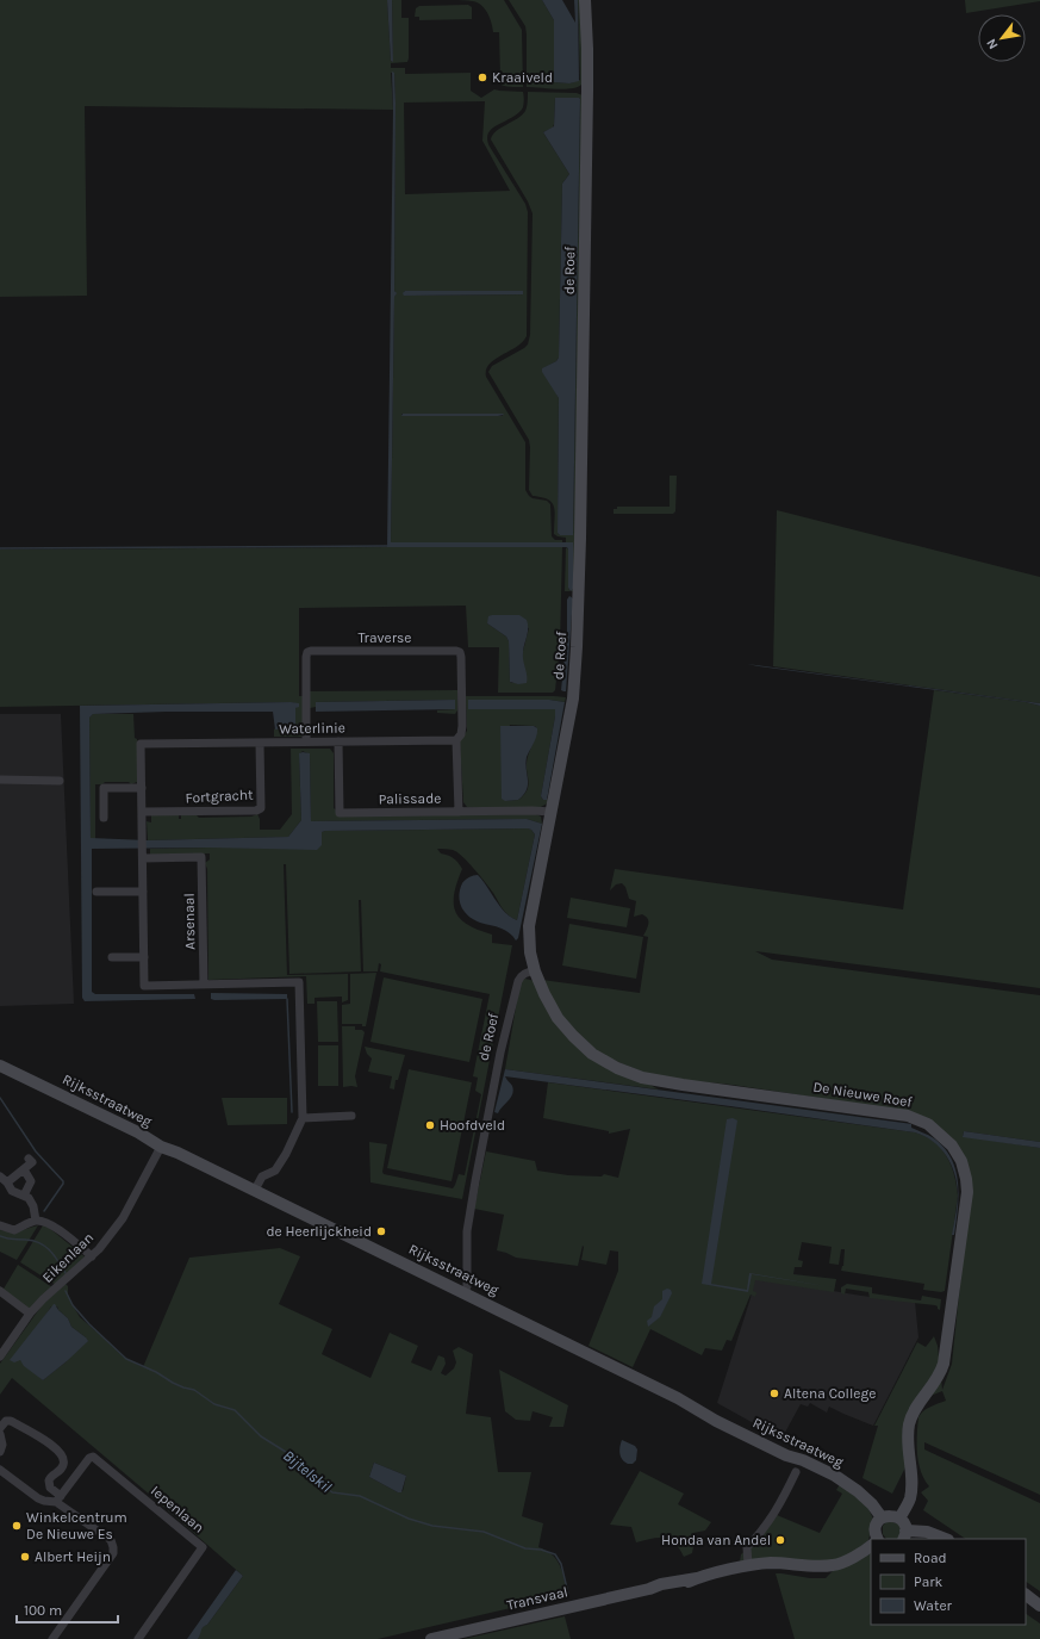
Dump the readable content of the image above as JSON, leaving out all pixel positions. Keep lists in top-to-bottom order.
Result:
{
  "streets": {
    "street": [
      "de Roef",
      "Traverse",
      "Waterlinie",
      "Fortgracht",
      "Palissade",
      "Arsenaal",
      "De Nieuwe Roef",
      "Rijksstraatweg",
      "Eikenlaan",
      "Iepenlaan",
      "Transvaal"
    ]
  },
  "crossings": [
    ["de Roef", "Palissade"],
    ["de Roef", "De Nieuwe Roef"],
    ["de Roef", "Rijksstraatweg"],
    ["Traverse", "Waterlinie"],
    ["Waterlinie", "Fortgracht"],
    ["Waterlinie", "Palissade"],
    ["Waterlinie", "Arsenaal"],
    ["Waterlinie", "Rijksstraatweg"],
    ["Rijksstraatweg", "Eikenlaan"]
  ],
  "water": ["Bijtelskil"],
  "places": [
    "Kraaiveld",
    "Hoofdveld",
    "de Heerlijckheid",
    "Altena College",
    "Winkelcentrum De Nieuwe Es",
    "Honda van Andel",
    "Albert Heijn"
  ],
  "legend": ["Road", "Park", "Water"],
  "scale_bar": "100 m",
  "north": "bottom left"
}
